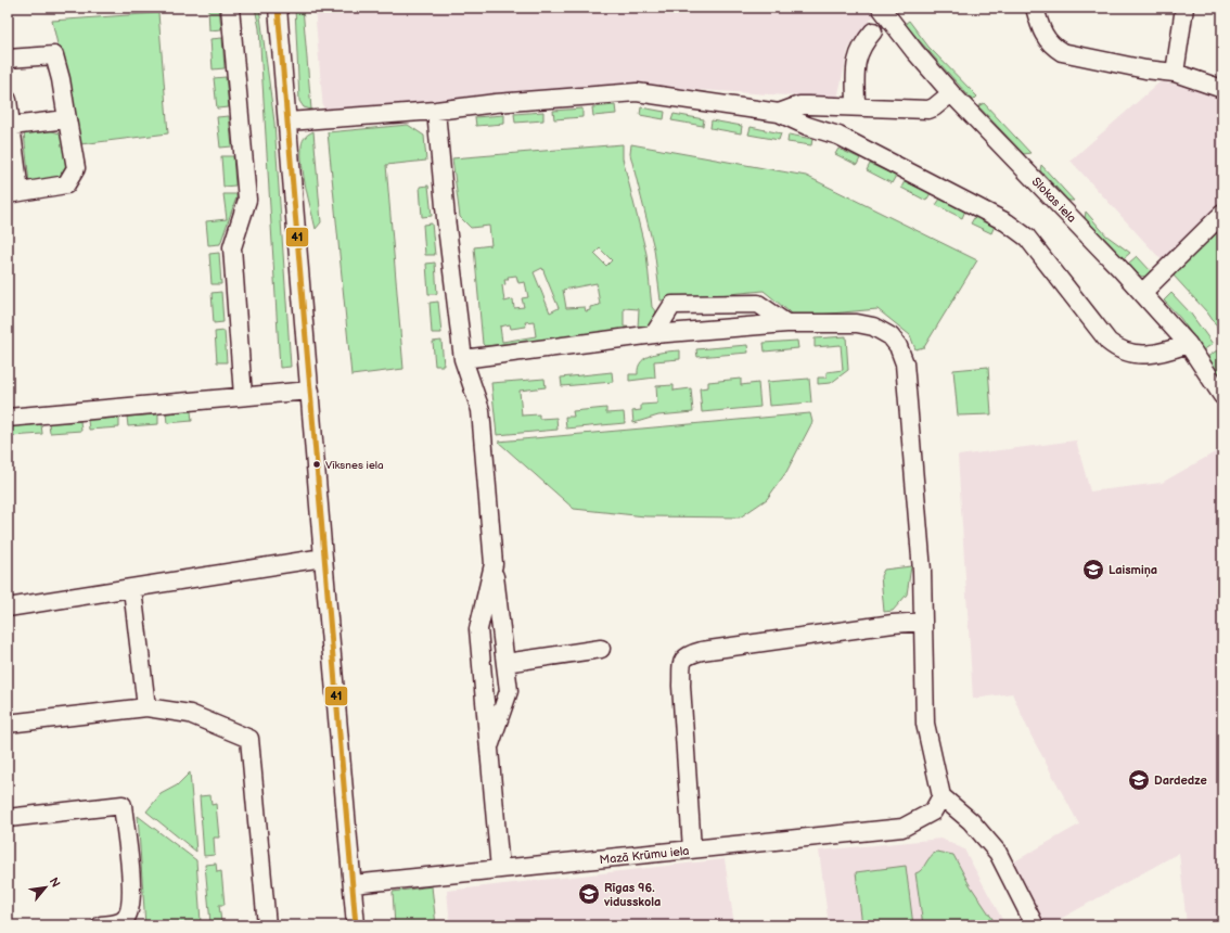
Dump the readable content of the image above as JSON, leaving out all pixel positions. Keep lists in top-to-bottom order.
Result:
{
  "streets": {
    "street": ["Slokas iela", "Mazā Krūmu iela"]
  },
  "places": {
    "other": ["Vīksnes iela"],
    "school or university": ["Laismiņa", "Dardedze", "Rīgas 96. vidusskola"]
  },
  "lines": ["transit line 41"],
  "north": "top right"
}
